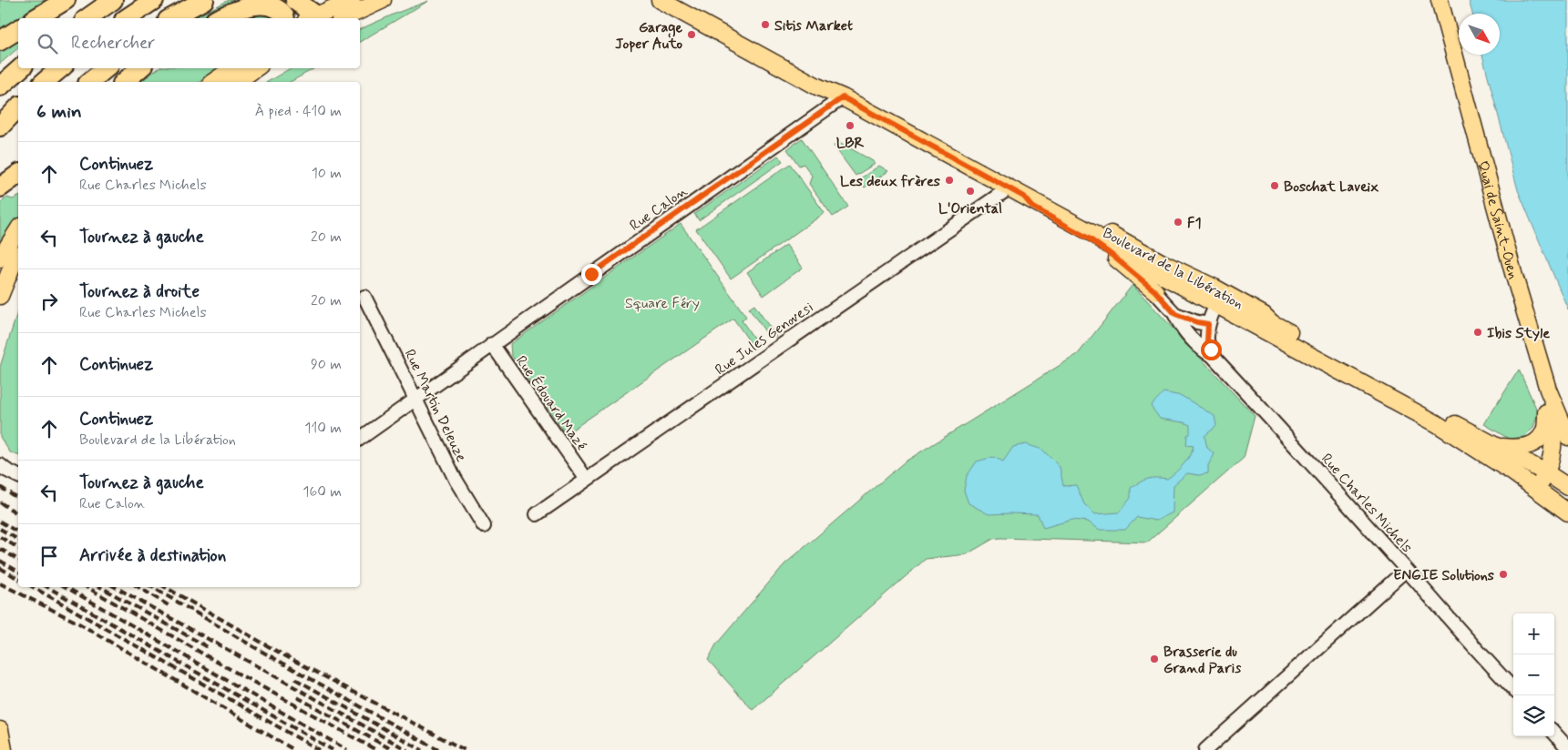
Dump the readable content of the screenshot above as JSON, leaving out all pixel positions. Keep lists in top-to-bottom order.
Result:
{
  "streets": {
    "main road": ["Quai de Saint-Ouen", "Boulevard de la Libération"],
    "street": [
      "Rue Calon",
      "Rue Jules Genovesi",
      "Rue Édouard Mazé",
      "Rue Martin Deleuze",
      "Rue Charles Michels"
    ]
  },
  "crossings": [
    ["Rue Calon", "Boulevard de la Libération"],
    ["Rue Calon", "Rue Édouard Mazé"],
    ["Rue Calon", "Rue Martin Deleuze"],
    ["Boulevard de la Libération", "Rue Jules Genovesi"],
    ["Boulevard de la Libération", "Rue Charles Michels"],
    ["Rue Jules Genovesi", "Rue Édouard Mazé"]
  ],
  "parks": ["Square Féry"],
  "places": [
    "Sitis Market",
    "Garage Joper Auto",
    "LBR",
    "Les deux frères",
    "Boschat Laveix",
    "L'Oriental",
    "F1",
    "Ibis Style",
    "ENGIE Solutions",
    "Brasserie du Grand Paris"
  ],
  "north": "bottom right",
  "page": {
    "search": "Rechercher",
    "heading": ["6 min", "À pied · 410 m"],
    "list": [
      ["Continuez", "Rue Charles Michels", "10 m"],
      ["Tournez à gauche", "20 m"],
      ["Tournez à droite", "Rue Charles Michels", "20 m"],
      ["Continuez", "90 m"],
      ["Continuez", "Boulevard de la Libération", "110 m"],
      ["Tournez à gauche", "Rue Calon", "160 m"],
      "Arrivée à destination"
    ],
    "map_buttons": ["+", "−"]
  }
}
